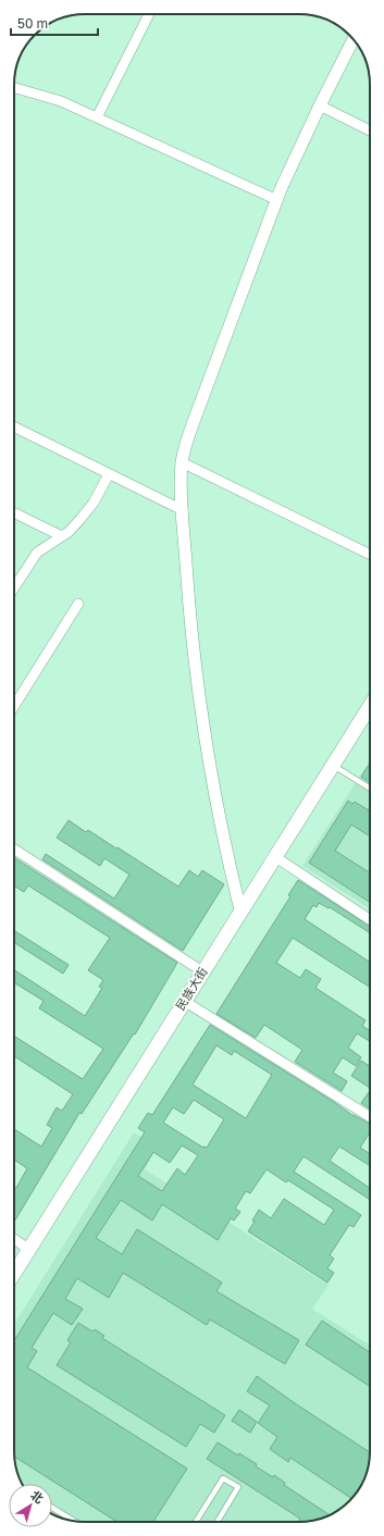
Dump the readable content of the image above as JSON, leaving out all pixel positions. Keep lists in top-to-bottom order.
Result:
{
  "streets": {
    "main road": ["民族大街"]
  },
  "scale_bar": "50 m",
  "north": "top right"
}
